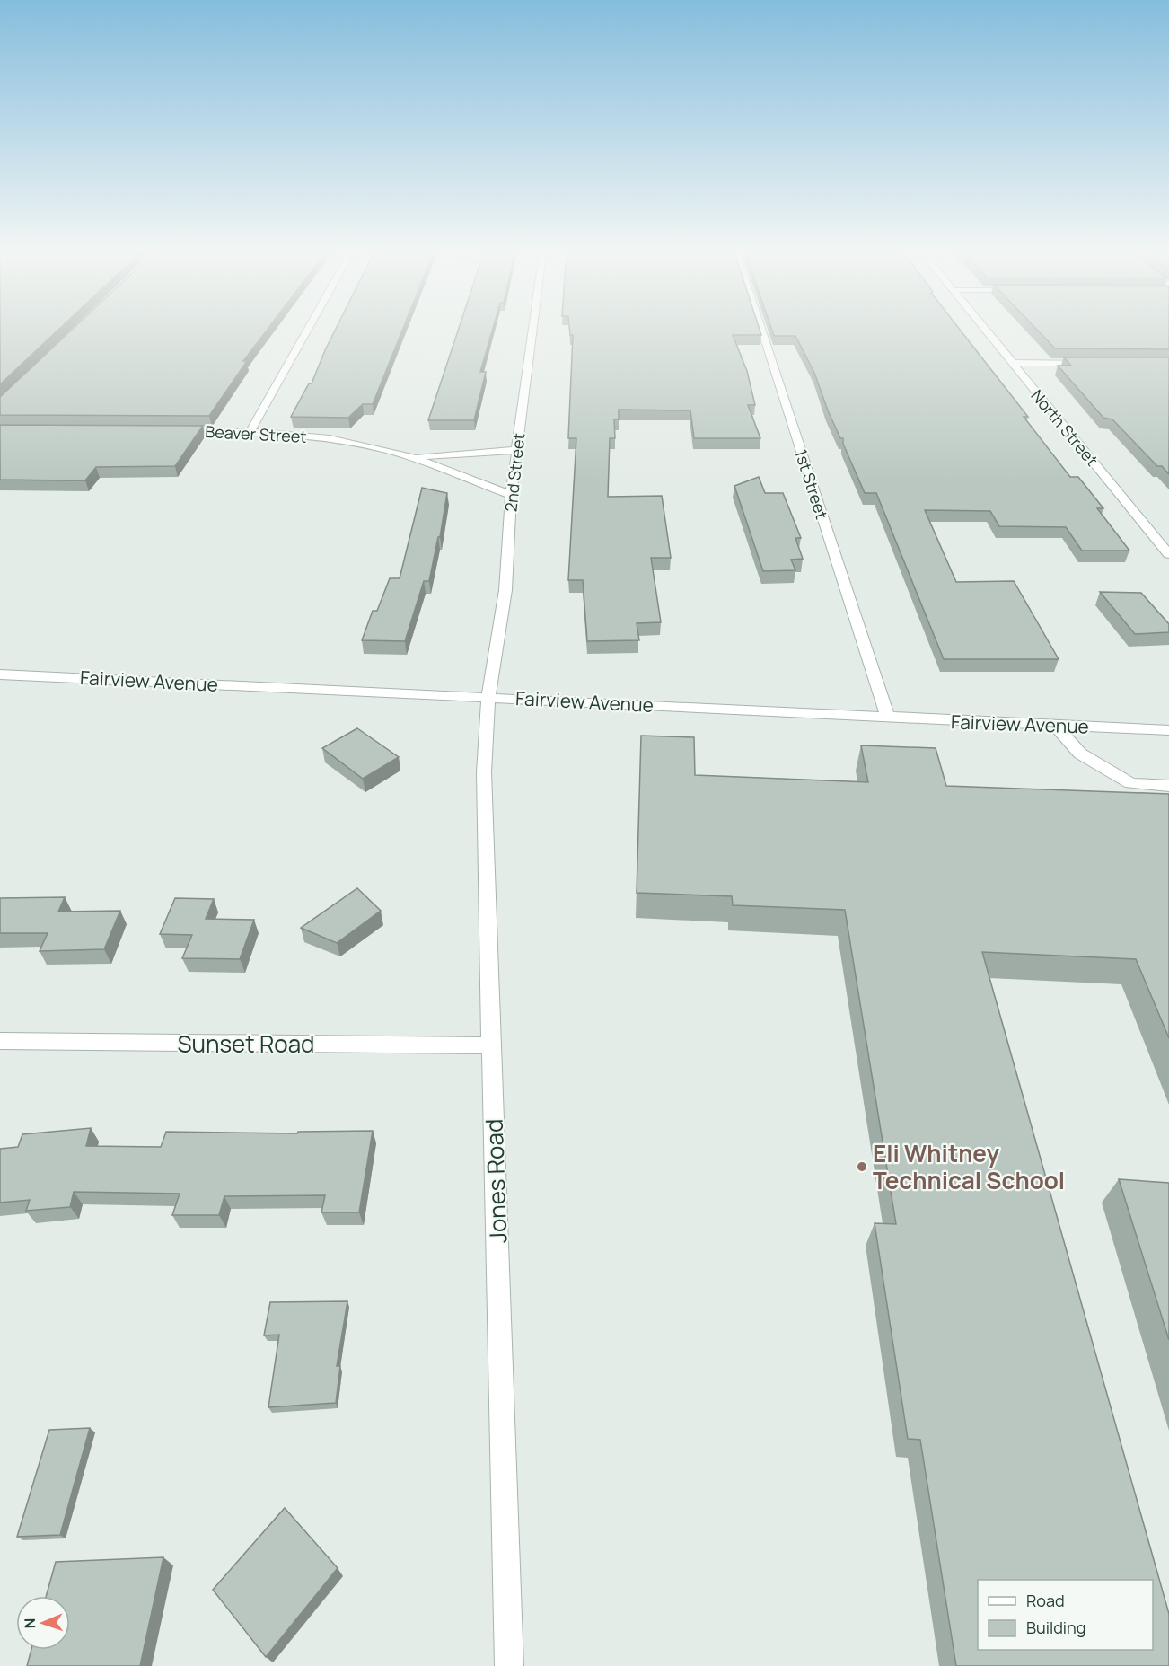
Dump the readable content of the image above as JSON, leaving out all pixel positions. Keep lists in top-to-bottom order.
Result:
{
  "streets": {
    "street": [
      "North Street",
      "Beaver Street",
      "2nd Street",
      "1st Street",
      "Fairview Avenue",
      "Sunset Road",
      "Jones Road"
    ]
  },
  "crossings": [
    ["Beaver Street", "2nd Street"],
    ["2nd Street", "Fairview Avenue"],
    ["2nd Street", "Jones Road"],
    ["1st Street", "Fairview Avenue"],
    ["Fairview Avenue", "Jones Road"],
    ["Sunset Road", "Jones Road"]
  ],
  "places": ["Eli Whitney Technical School"],
  "legend": ["Road", "Building"],
  "north": "left"
}
